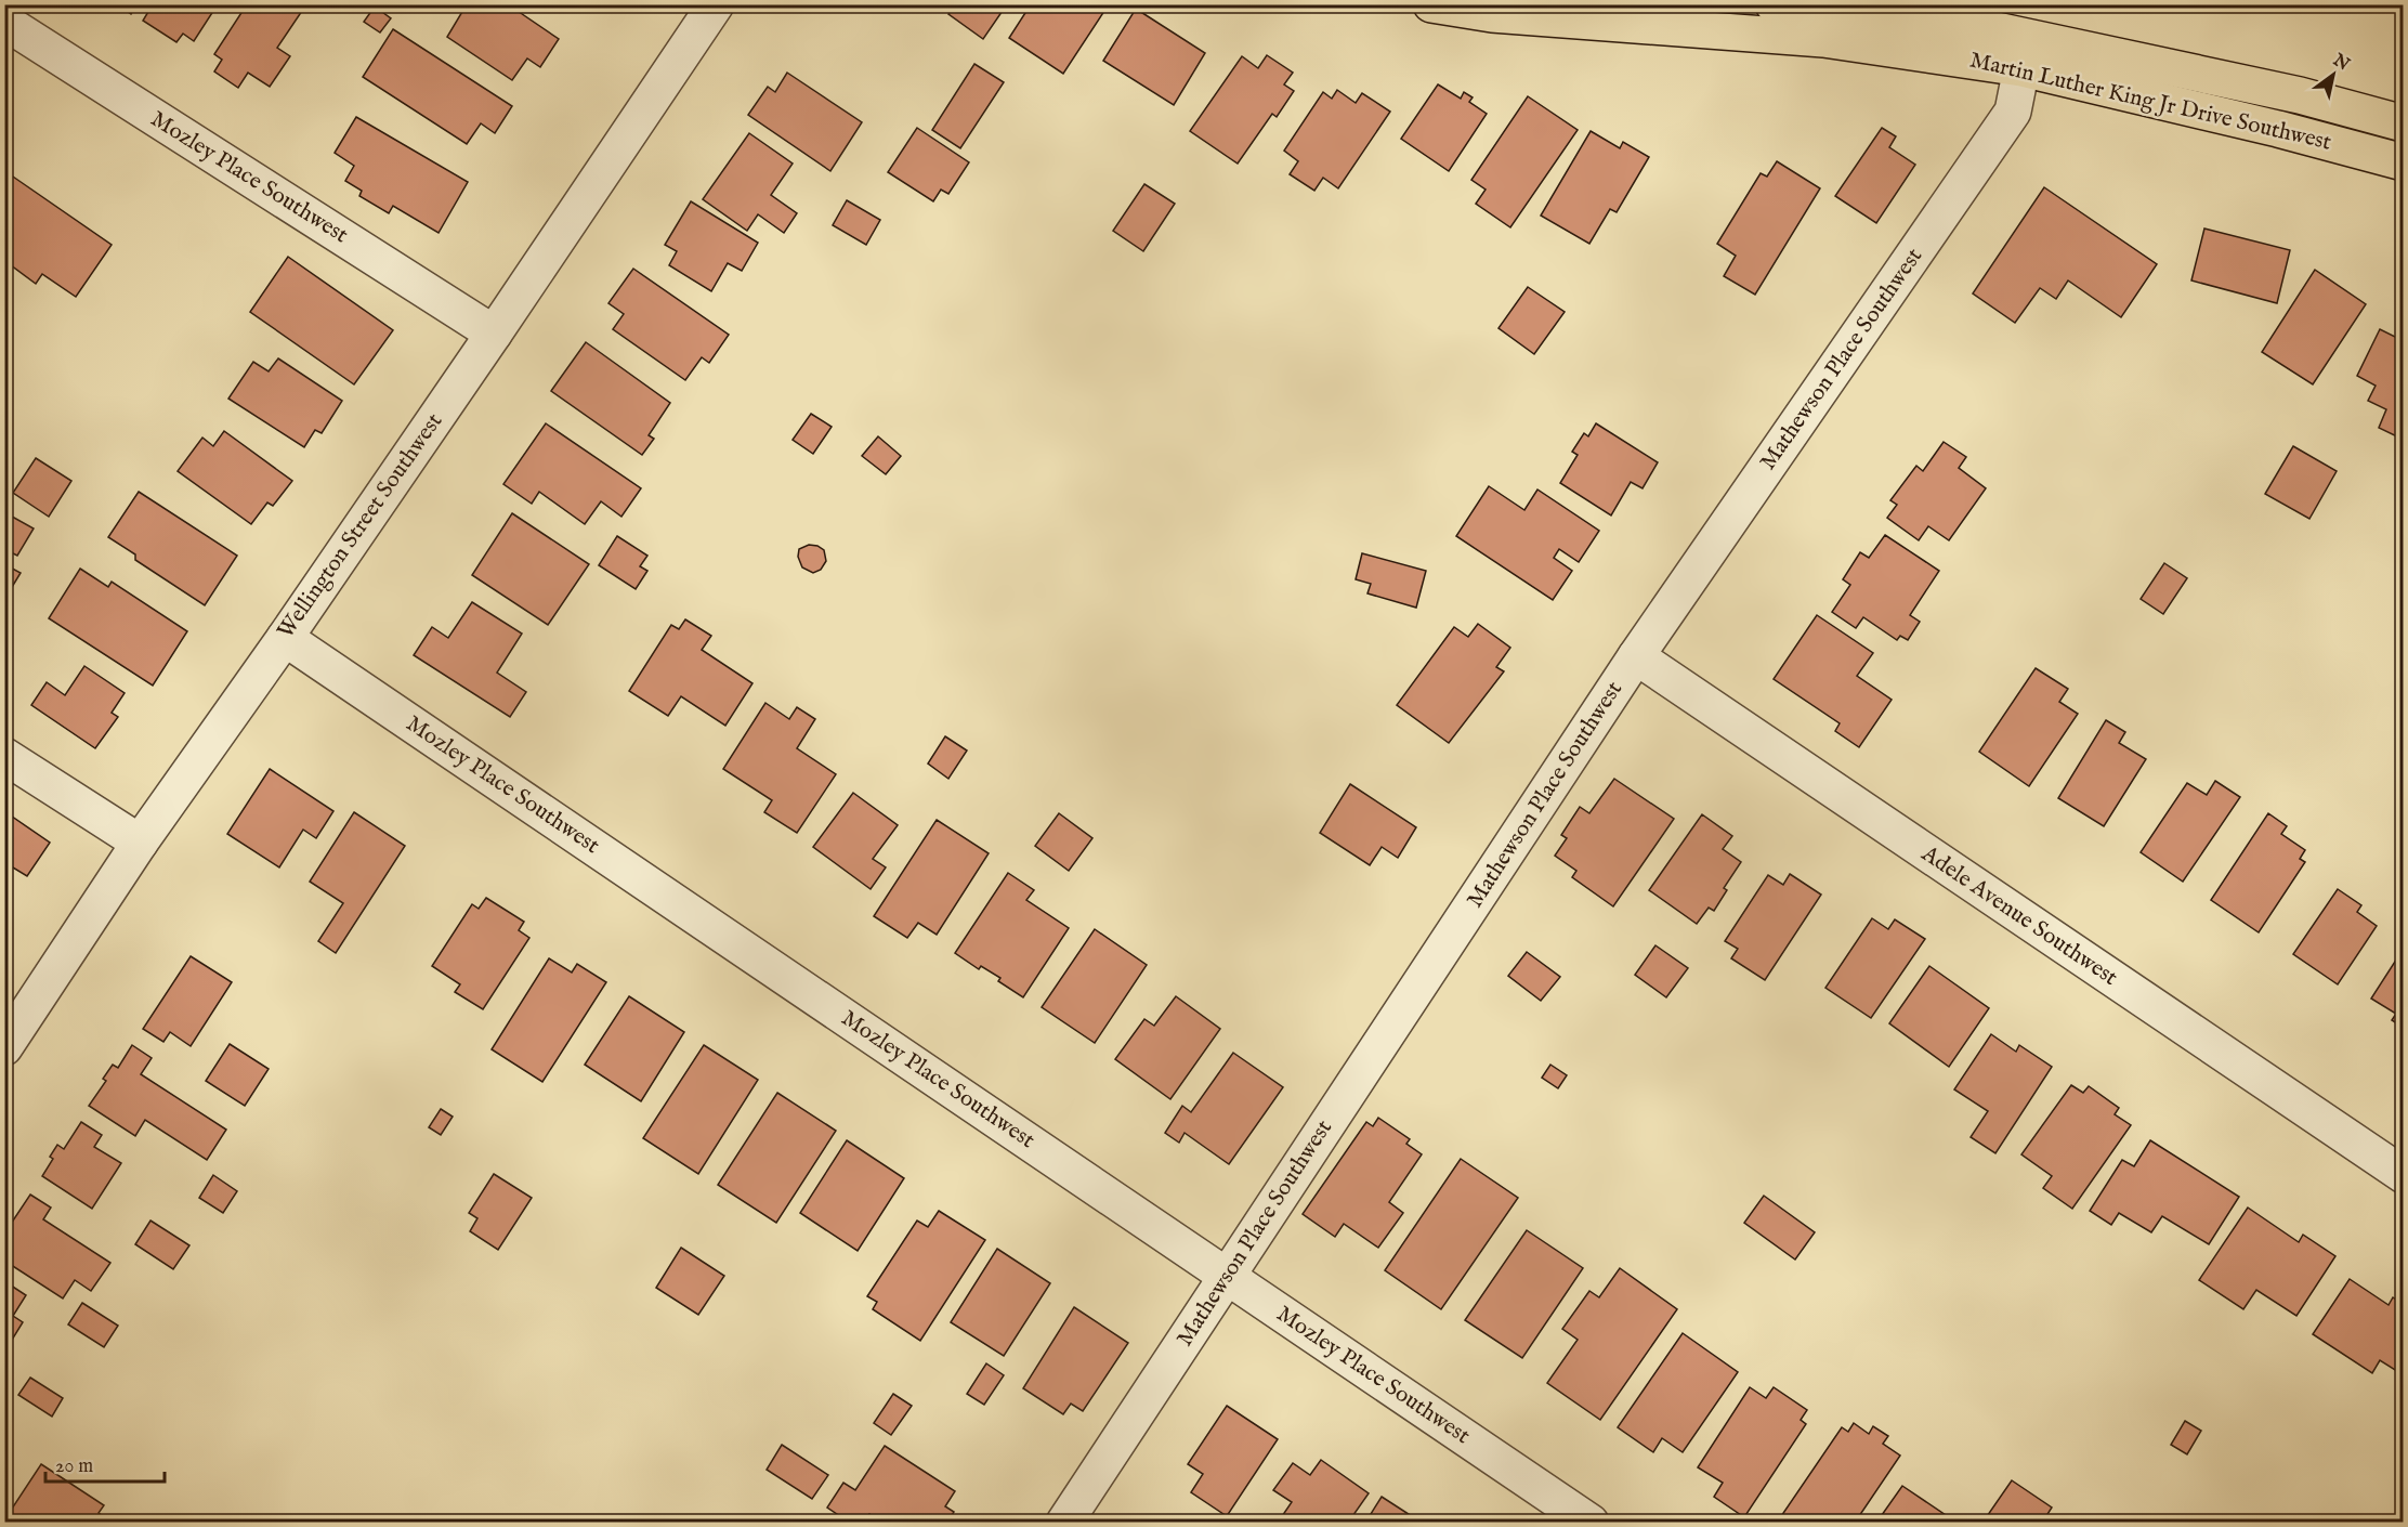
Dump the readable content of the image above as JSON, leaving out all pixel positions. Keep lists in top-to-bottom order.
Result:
{
  "streets": {
    "main road": ["Martin Luther King Jr Drive Southwest"],
    "street": [
      "Mozley Place Southwest",
      "Mathewson Place Southwest",
      "Wellington Street Southwest",
      "Adele Avenue Southwest"
    ]
  },
  "crossings": [
    ["Martin Luther King Jr Drive Southwest", "Mathewson Place Southwest"],
    ["Mozley Place Southwest", "Mathewson Place Southwest"],
    ["Mozley Place Southwest", "Wellington Street Southwest"],
    ["Mathewson Place Southwest", "Adele Avenue Southwest"]
  ],
  "scale_bar": "20 m",
  "north": "top right"
}
